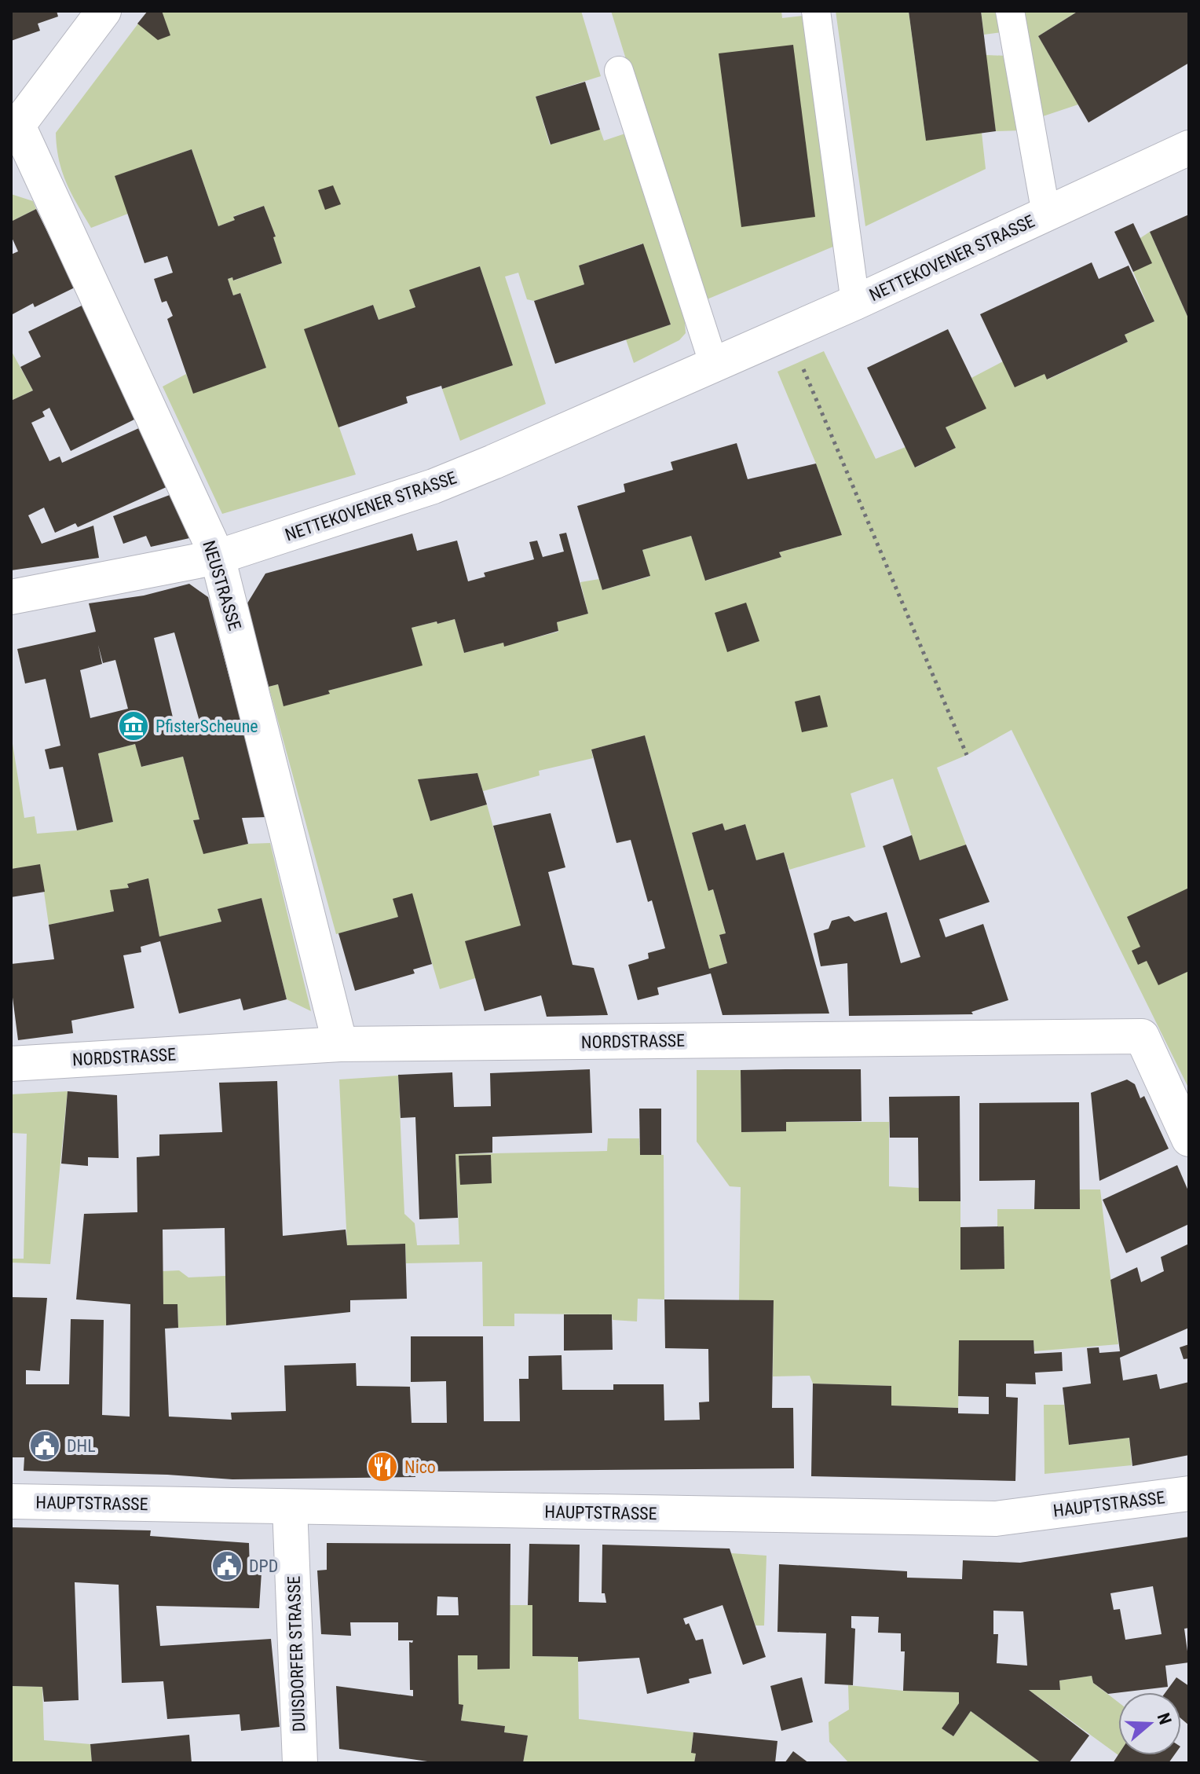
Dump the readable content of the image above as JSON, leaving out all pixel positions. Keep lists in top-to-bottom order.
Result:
{
  "streets": {
    "street": [
      "NETTEKOVENER STRASSE",
      "NEUSTRASSE",
      "NORDSTRASSE",
      "HAUPTSTRASSE",
      "DUISDORFER STRASSE"
    ]
  },
  "crossings": [
    ["NETTEKOVENER STRASSE", "NEUSTRASSE"],
    ["NEUSTRASSE", "NORDSTRASSE"],
    ["HAUPTSTRASSE", "DUISDORFER STRASSE"]
  ],
  "places": {
    "museum": ["PfisterScheune"],
    "public building": ["DHL", "DPD"],
    "restaurant": ["Nico"]
  },
  "north": "right"
}
